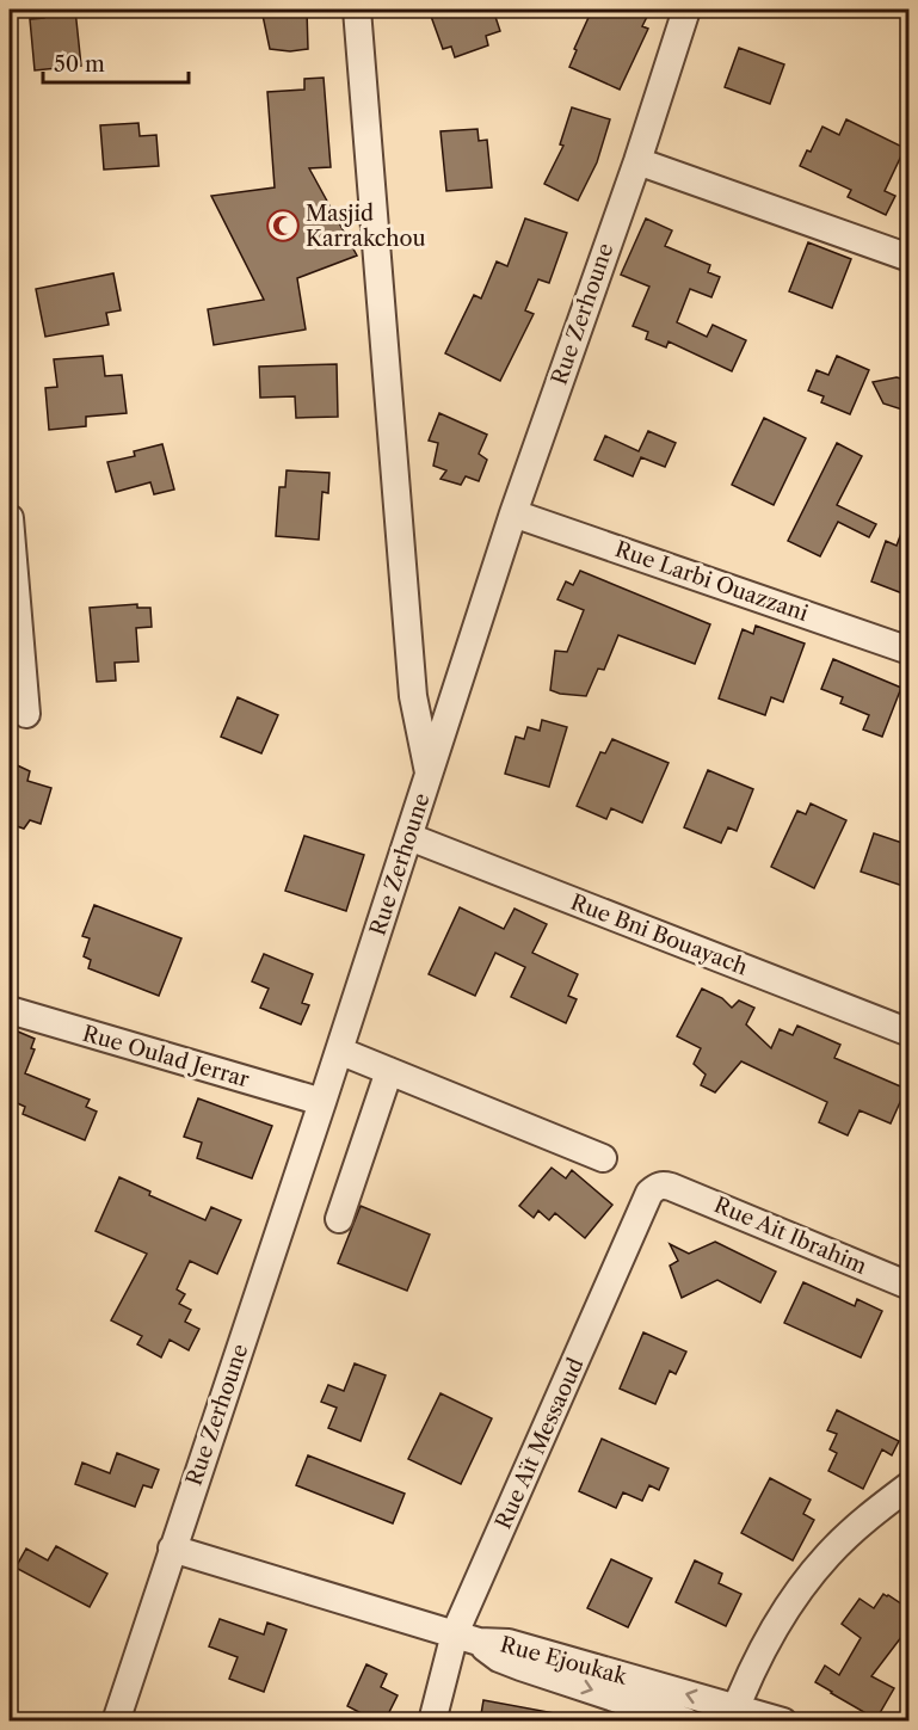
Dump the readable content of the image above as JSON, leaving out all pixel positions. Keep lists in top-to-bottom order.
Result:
{
  "streets": {
    "street": [
      "Rue Zerhoune",
      "Rue Larbi Ouazzani",
      "Rue Bni Bouayach",
      "Rue Oulad Jerrar",
      "Rue Ait Ibrahim",
      "Rue Aït Messaoud",
      "Rue Ejoukak"
    ]
  },
  "crossings": [
    ["Rue Zerhoune", "Rue Larbi Ouazzani"],
    ["Rue Zerhoune", "Rue Bni Bouayach"],
    ["Rue Zerhoune", "Rue Oulad Jerrar"],
    ["Rue Zerhoune", "Rue Ejoukak"],
    ["Rue Ait Ibrahim", "Rue Aït Messaoud"],
    ["Rue Aït Messaoud", "Rue Ejoukak"]
  ],
  "places": {
    "mosque": ["Masjid Karrakchou"]
  },
  "scale_bar": "50 m"
}
